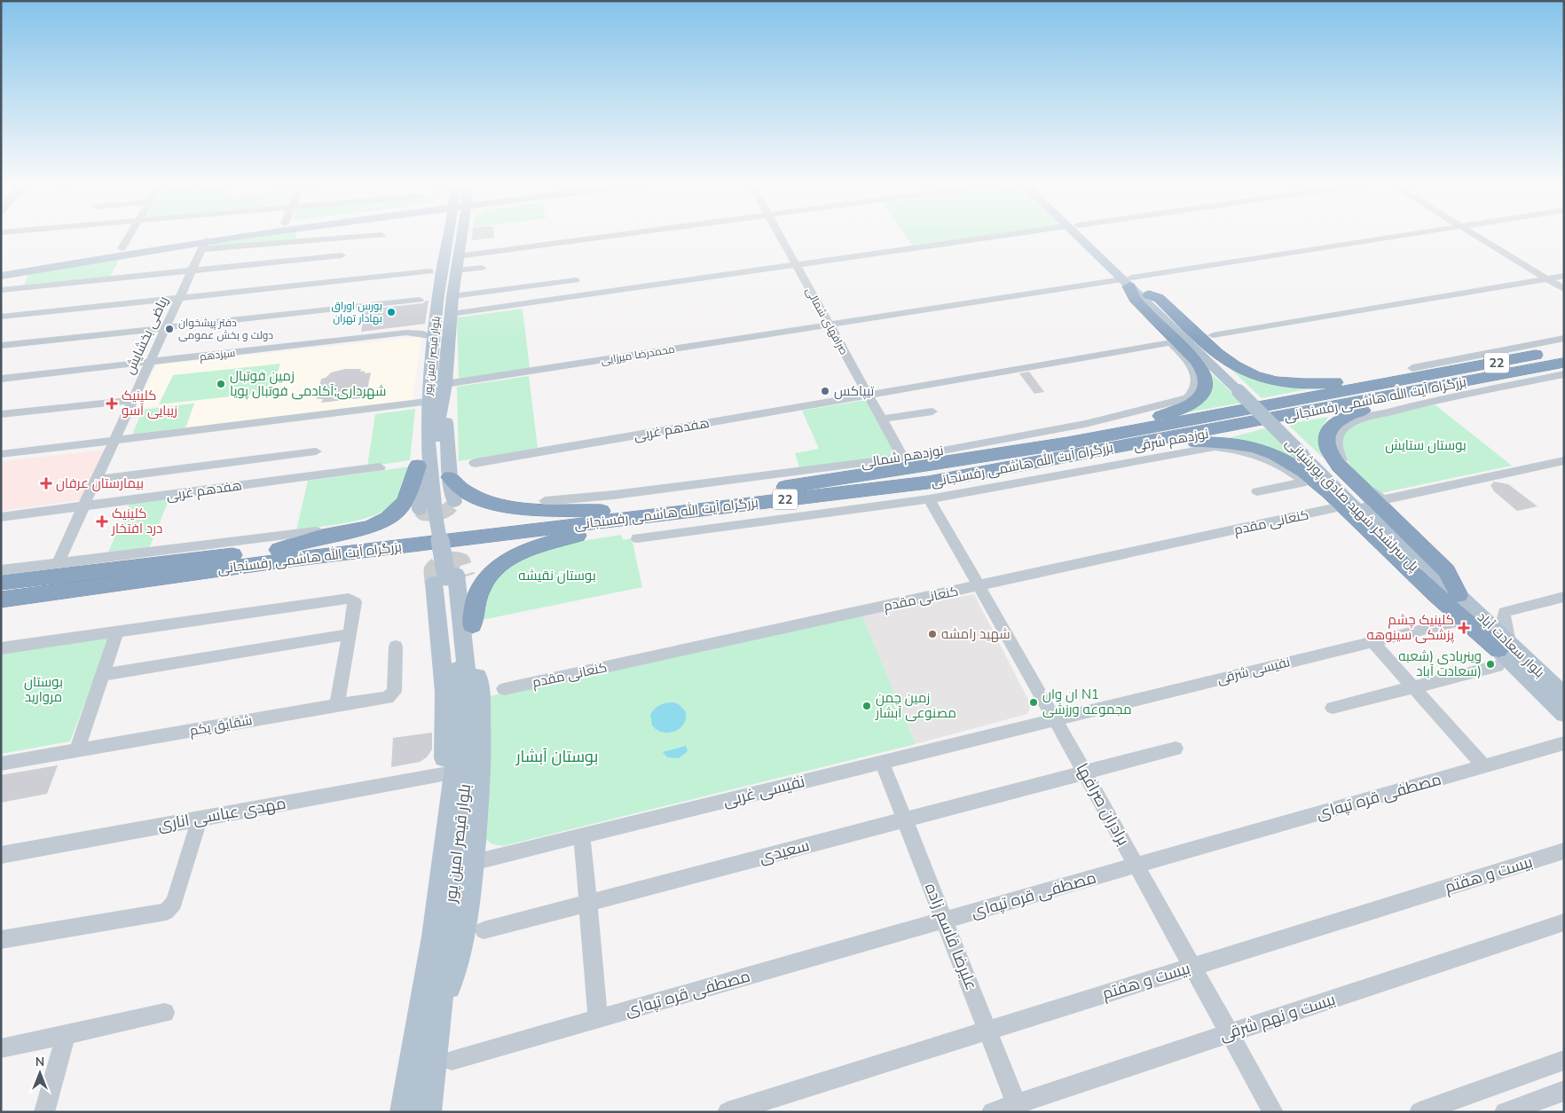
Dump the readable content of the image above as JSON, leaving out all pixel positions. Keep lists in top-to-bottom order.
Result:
{
  "streets": {
    "highway": ["22", "بزرگراه آیت الله هاشمی رفسنجانی"],
    "main road": ["بلوار قیصر امین پور", "پل سرلشکر شهید صادق پورشیانی", "بلوار سعادت آباد"],
    "street": [
      "صرافهای شمالی",
      "ریاضی بخشایش",
      "سیزدهم",
      "محمدرضا میرزایی",
      "هفدهم غربی",
      "نوزدهم شرقی",
      "نوزدهم شمالی",
      "کنعانی مقدم",
      "نفیسی شرقی",
      "شقایق یکم",
      "نفیسی غربی",
      "مصطفی قره تپه‌ای",
      "برادران صرافها",
      "مهدی عباسی اناری",
      "سعیدی",
      "بیست و هفتم",
      "علیرضا قاسم زاده",
      "بیست و نهم شرقی"
    ]
  },
  "crossings": [
    ["صرافهای شمالی", "محمدرضا میرزایی"],
    ["صرافهای شمالی", "هفدهم غربی"],
    ["صرافهای شمالی", "نوزدهم شمالی"],
    ["ریاضی بخشایش", "سیزدهم"],
    ["ریاضی بخشایش", "هفدهم غربی"],
    ["سیزدهم", "بلوار قیصر امین پور"],
    ["محمدرضا میرزایی", "بلوار قیصر امین پور"],
    ["محمدرضا میرزایی", "پل سرلشکر شهید صادق پورشیانی"],
    ["هفدهم غربی", "نوزدهم شمالی"],
    ["نوزدهم شرقی", "برادران صرافها"],
    ["پل سرلشکر شهید صادق پورشیانی", "بلوار سعادت آباد"],
    ["کنعانی مقدم", "برادران صرافها"],
    ["نفیسی شرقی", "نفیسی غربی"],
    ["نفیسی شرقی", "برادران صرافها"],
    ["نفیسی غربی", "برادران صرافها"],
    ["نفیسی غربی", "علیرضا قاسم زاده"],
    ["مصطفی قره تپه‌ای", "برادران صرافها"],
    ["مصطفی قره تپه‌ای", "علیرضا قاسم زاده"],
    ["برادران صرافها", "سعیدی"],
    ["برادران صرافها", "بیست و هفتم"],
    ["برادران صرافها", "بیست و نهم شرقی"],
    ["سعیدی", "علیرضا قاسم زاده"],
    ["بیست و هفتم", "علیرضا قاسم زاده"],
    ["علیرضا قاسم زاده", "بیست و نهم شرقی"]
  ],
  "parks": [
    "بوستان ستایش",
    "بوستان نقیشه",
    "بوستان مروارید",
    "بوستان آبشار"
  ],
  "places": {
    "other": [
      "بورس اوراق بهادار تهران",
      "دفتر پیشخوان دولت و بخش عمومی",
      "زمین فوتبال شهرداری;آکادمی فوتبال پویا",
      "تیپاکس",
      "شهید رامشه",
      "وینربادی (شعبه سعادت آباد)",
      "ان وان N1 مجموعه ورزشی",
      "زمین چمن مصنوعی آبشار"
    ],
    "health": [
      "کلینیک زیبایی آسو",
      "بیمارستان عرفان",
      "کلینیک درد افتخار",
      "کلینیک چشم پزشکی سینوهه"
    ]
  },
  "north": "top"
}
